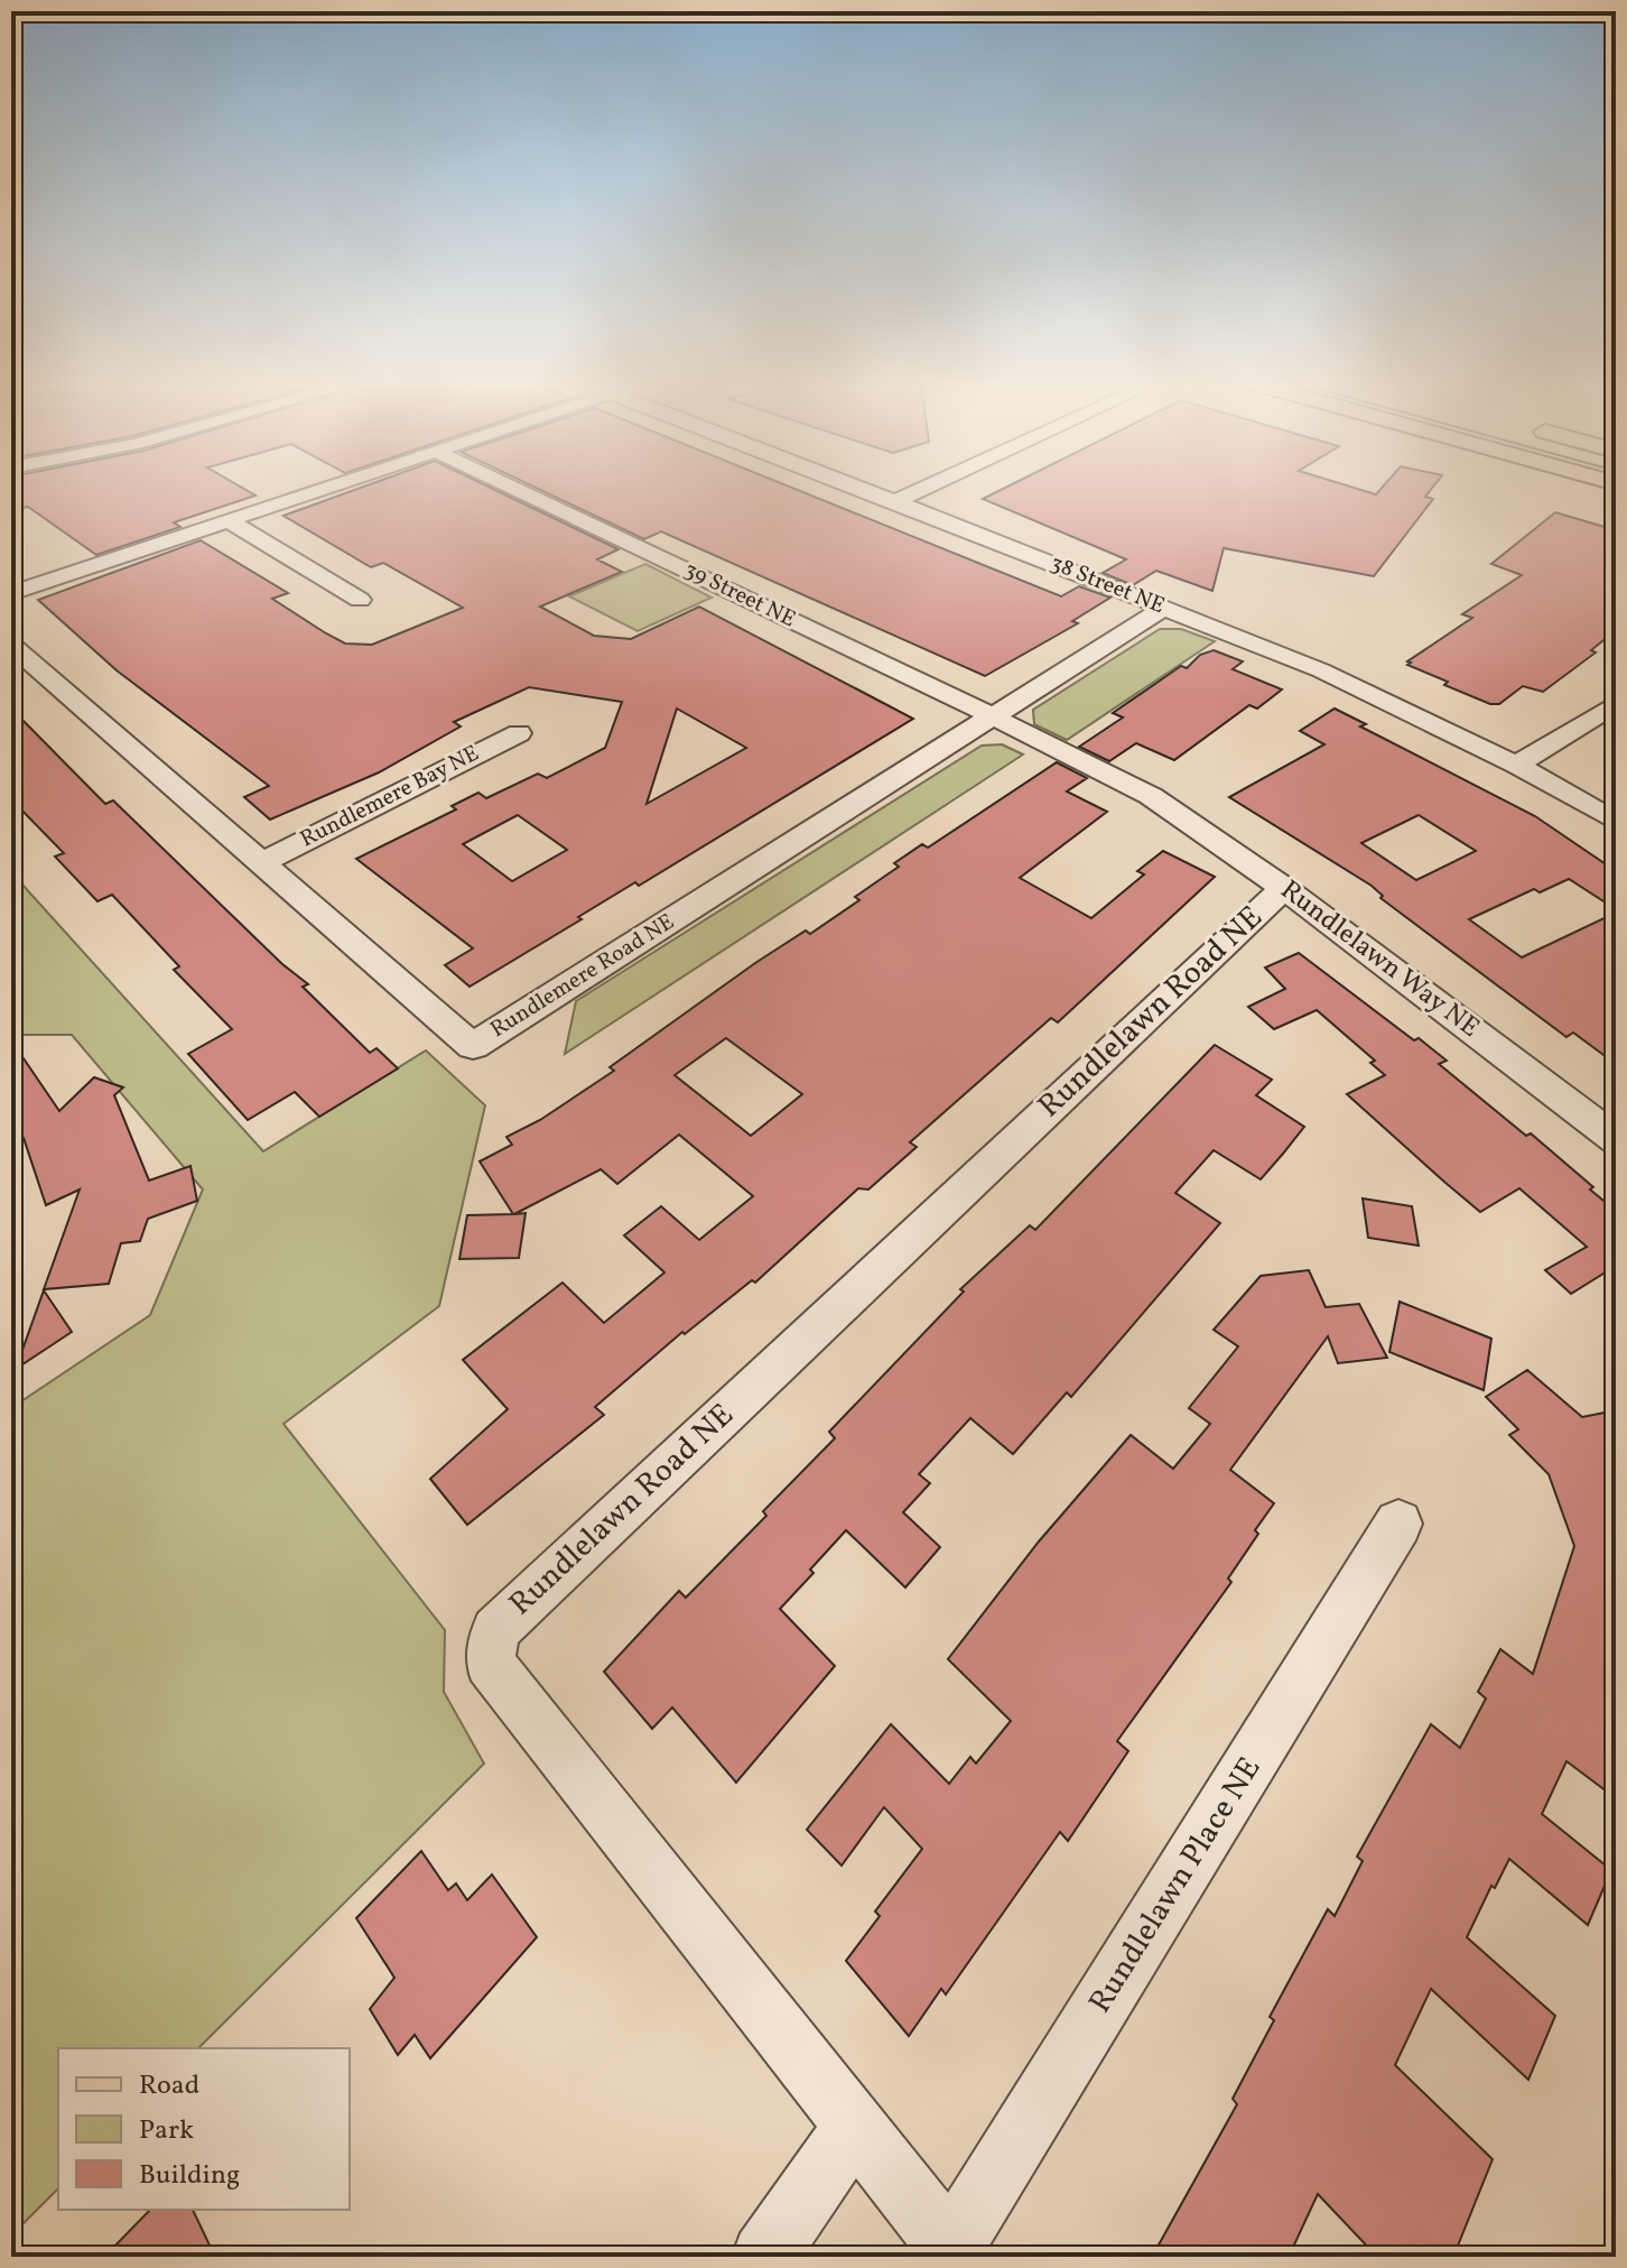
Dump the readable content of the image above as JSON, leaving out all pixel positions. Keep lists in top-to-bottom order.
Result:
{
  "streets": {
    "street": [
      "38 Street NE",
      "39 Street NE",
      "Rundlemere Bay NE",
      "Rundlelawn Way NE",
      "Rundlemere Road NE",
      "Rundlelawn Road NE",
      "Rundlelawn Place NE"
    ]
  },
  "crossings": [
    ["38 Street NE", "Rundlemere Road NE"],
    ["39 Street NE", "Rundlelawn Way NE"],
    ["39 Street NE", "Rundlemere Road NE"],
    ["Rundlemere Bay NE", "Rundlemere Road NE"],
    ["Rundlelawn Way NE", "Rundlemere Road NE"],
    ["Rundlelawn Way NE", "Rundlelawn Road NE"],
    ["Rundlelawn Road NE", "Rundlelawn Place NE"]
  ],
  "legend": ["Road", "Park", "Building"]
}
